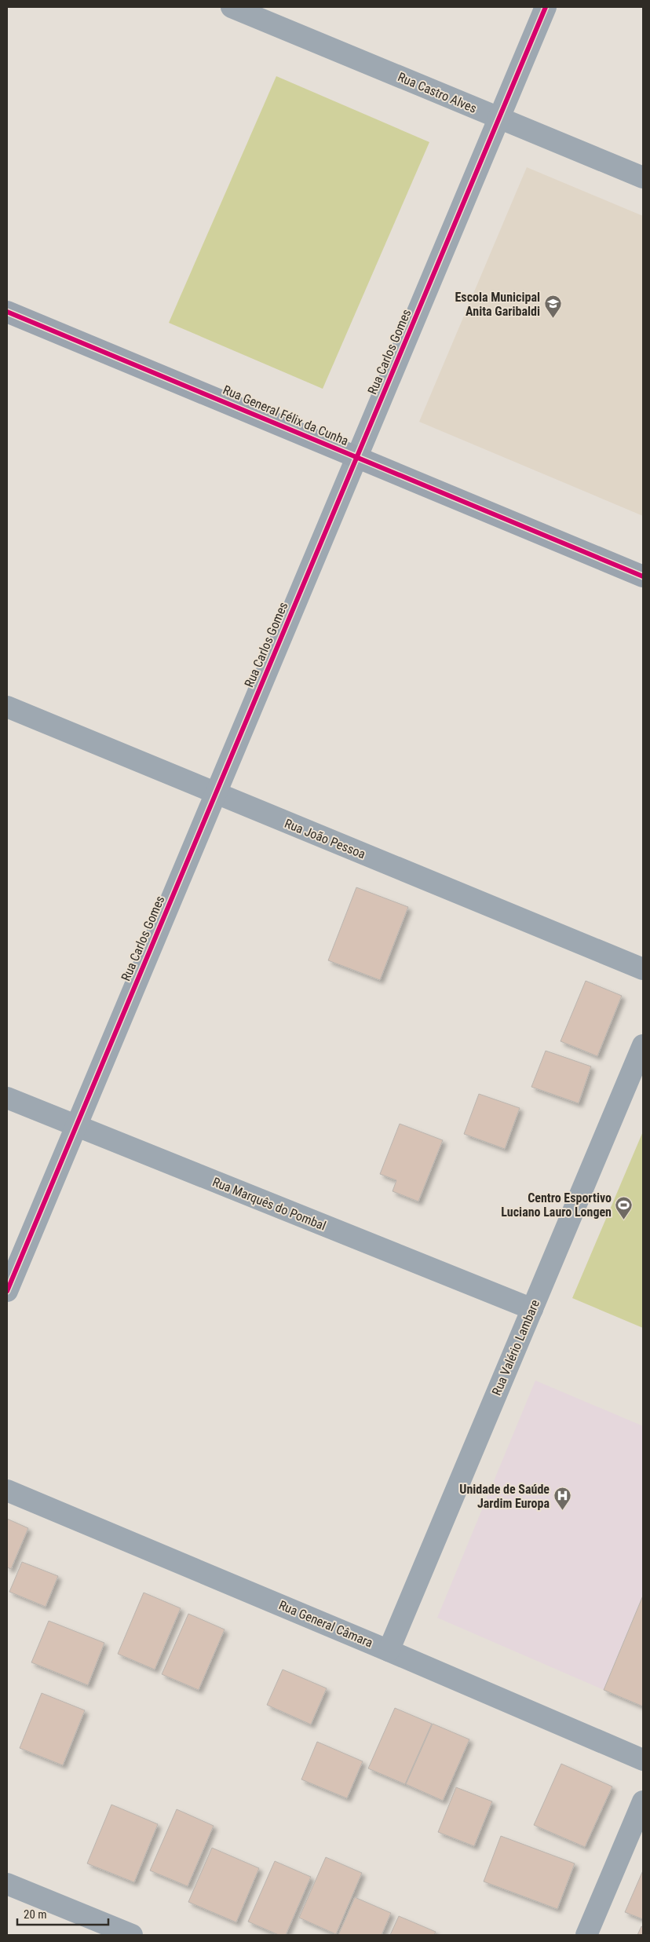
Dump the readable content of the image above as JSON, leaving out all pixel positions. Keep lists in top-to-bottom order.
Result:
{
  "streets": {
    "street": [
      "Rua Castro Alves",
      "Rua Carlos Gomes",
      "Rua General Félix da Cunha",
      "Rua João Pessoa",
      "Rua Marquês do Pombal",
      "Rua Valério Lambare",
      "Rua General Câmara"
    ]
  },
  "crossings": [
    ["Rua Castro Alves", "Rua Carlos Gomes"],
    ["Rua Carlos Gomes", "Rua General Félix da Cunha"],
    ["Rua Carlos Gomes", "Rua João Pessoa"],
    ["Rua Carlos Gomes", "Rua Marquês do Pombal"],
    ["Rua Marquês do Pombal", "Rua Valério Lambare"],
    ["Rua Valério Lambare", "Rua General Câmara"]
  ],
  "places": {
    "school or university": ["Escola Municipal Anita Garibaldi"],
    "sports": ["Centro Esportivo Luciano Lauro Longen"],
    "hospital": ["Unidade de Saúde Jardim Europa"]
  },
  "scale_bar": "20 m"
}
